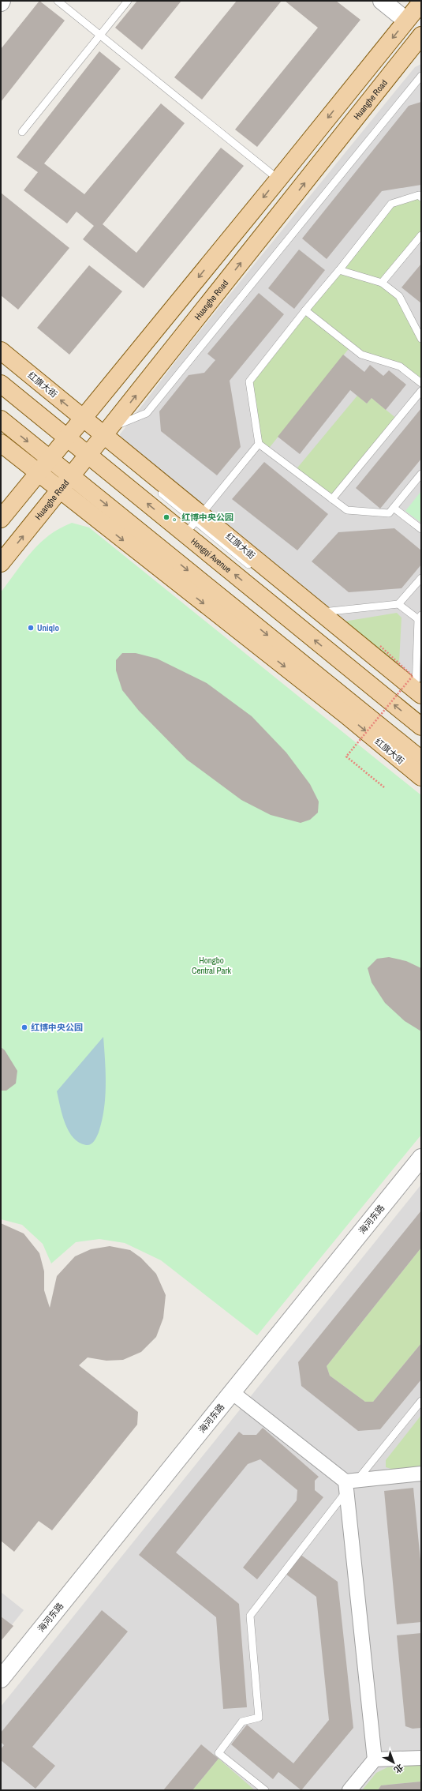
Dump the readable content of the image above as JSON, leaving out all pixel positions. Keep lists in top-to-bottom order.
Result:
{
  "streets": {
    "main road": ["Huanghe Road", "红旗大街", "Hongqi Avenue"],
    "street": ["海河东路"]
  },
  "crossings": [
    ["Huanghe Road", "红旗大街"],
    ["Huanghe Road", "Hongqi Avenue"],
    ["红旗大街", "Hongqi Avenue"]
  ],
  "parks": ["Hongbo Central Park"],
  "places": ["。红博中央公园", "Uniqlo", "红博中央公园"],
  "north": "bottom right"
}
